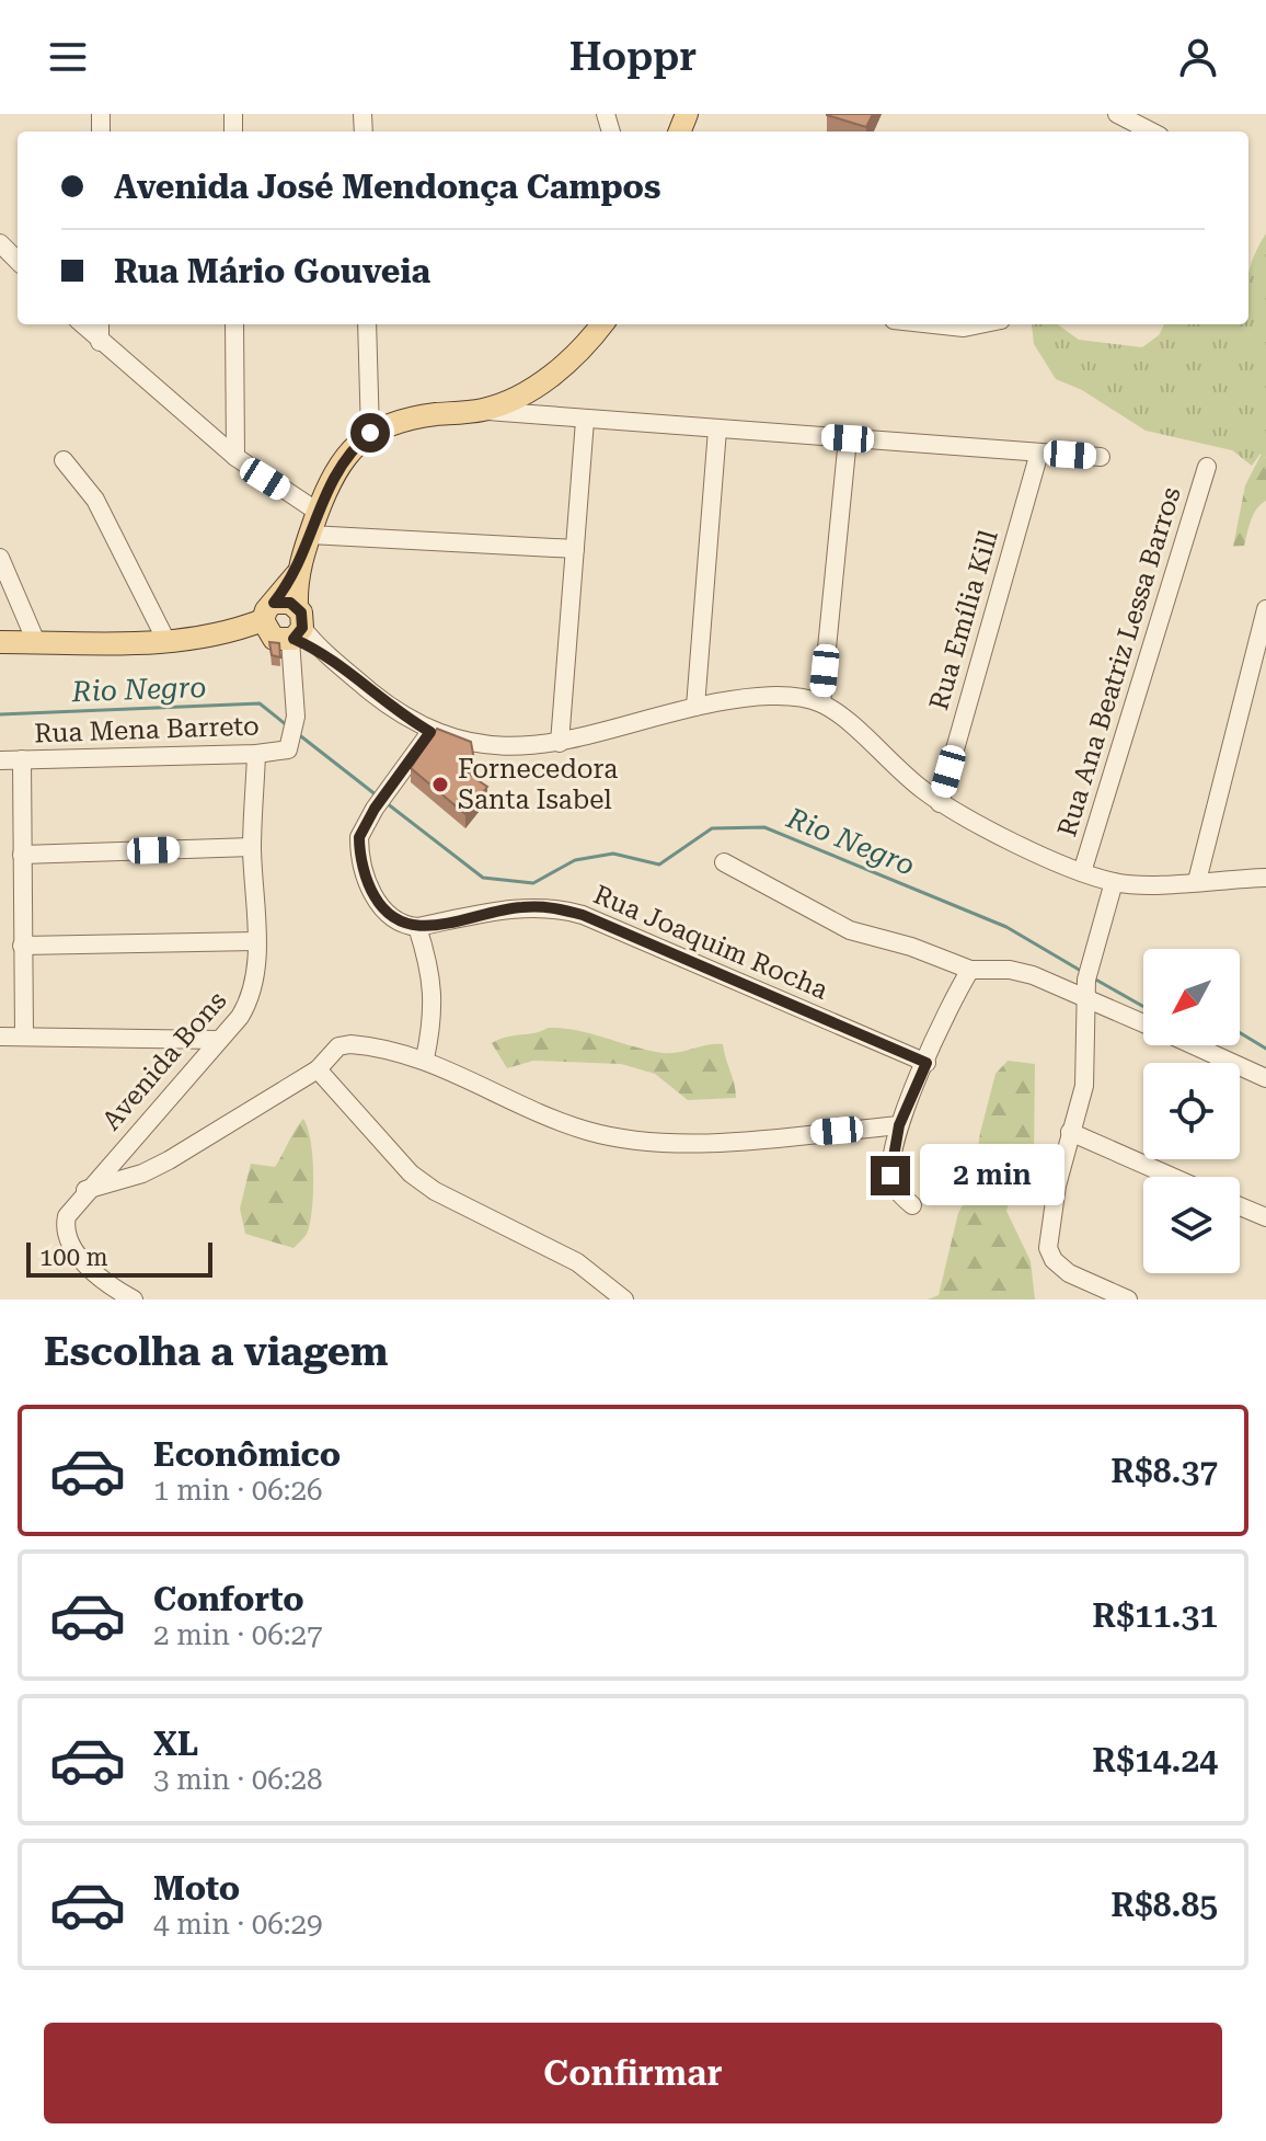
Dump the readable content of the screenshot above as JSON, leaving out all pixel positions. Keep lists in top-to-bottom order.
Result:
{
  "streets": {
    "street": [
      "Rua Emília Kill",
      "Rua Ana Beatriz Lessa Barros",
      "Rua Mena Barreto",
      "Rua Joaquim Rocha",
      "Avenida Bons"
    ]
  },
  "crossings": [
    ["Rua Mena Barreto", "Avenida Bons"]
  ],
  "water": ["Rio Negro"],
  "places": ["Fornecedora Santa Isabel"],
  "scale_bar": "100 m",
  "north": "bottom left",
  "page": {
    "header": "Hoppr",
    "banner": ["Avenida José Mendonça Campos", "Rua Mário Gouveia"],
    "bubble": "2 min",
    "scale": "100 m",
    "heading": "Escolha a viagem",
    "list": [
      {
        "name": "Econômico",
        "note": "1 min · 06:26",
        "value": "R$8.37"
      },
      {
        "name": "Conforto",
        "note": "2 min · 06:27",
        "value": "R$11.31"
      },
      {
        "name": "XL",
        "note": "3 min · 06:28",
        "value": "R$14.24"
      },
      {
        "name": "Moto",
        "note": "4 min · 06:29",
        "value": "R$8.85"
      }
    ],
    "buttons": "Confirmar"
  }
}
